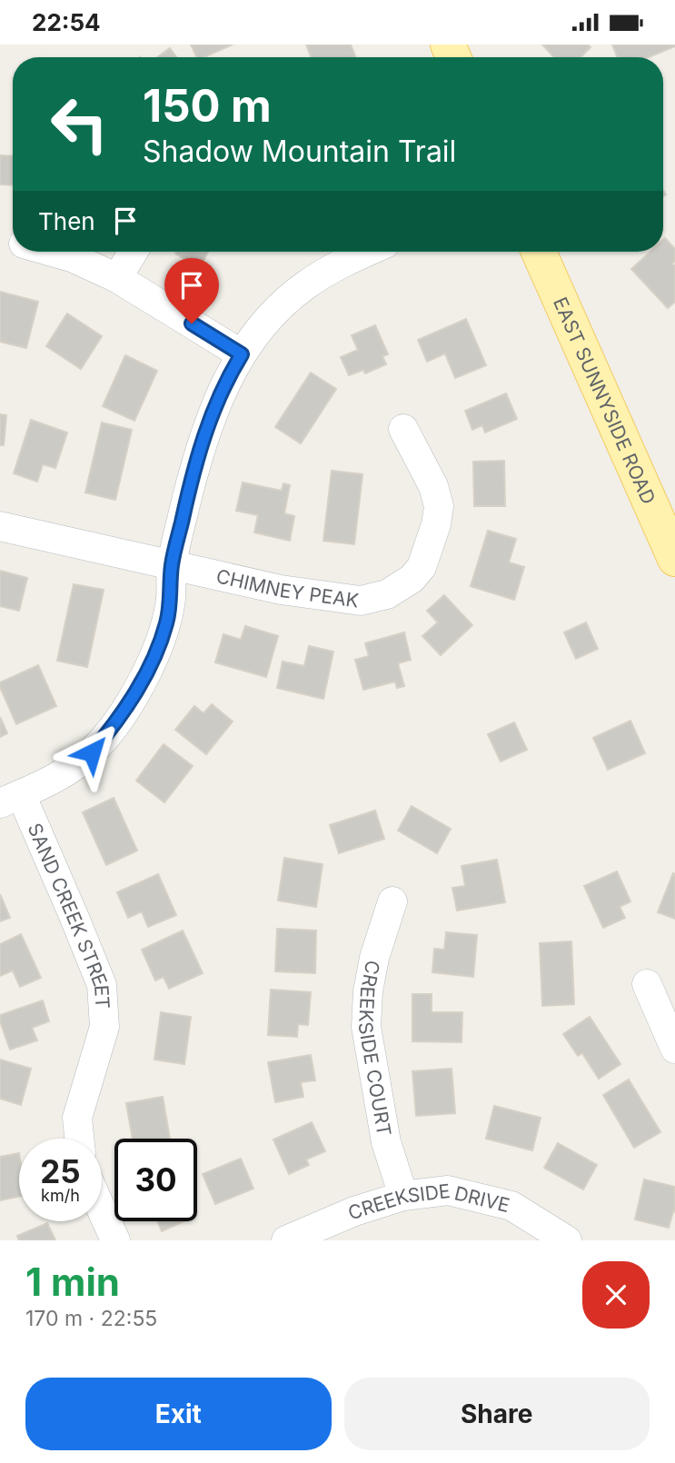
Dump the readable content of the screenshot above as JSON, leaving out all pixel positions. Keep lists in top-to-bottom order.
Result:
{
  "streets": {
    "main road": ["EAST SUNNYSIDE ROAD"],
    "street": [
      "CHIMNEY PEAK",
      "SAND CREEK STREET",
      "CREEKSIDE COURT",
      "CREEKSIDE DRIVE"
    ]
  },
  "crossings": [
    ["CREEKSIDE COURT", "CREEKSIDE DRIVE"]
  ],
  "page": {
    "status": "22:54",
    "turn": ["150 m", "Shadow Mountain Trail"],
    "then": "Then",
    "speed": "25 km/h",
    "limit": "30",
    "heading": ["1 min", "170 m · 22:55"],
    "buttons": ["Exit", "Share"]
  }
}
